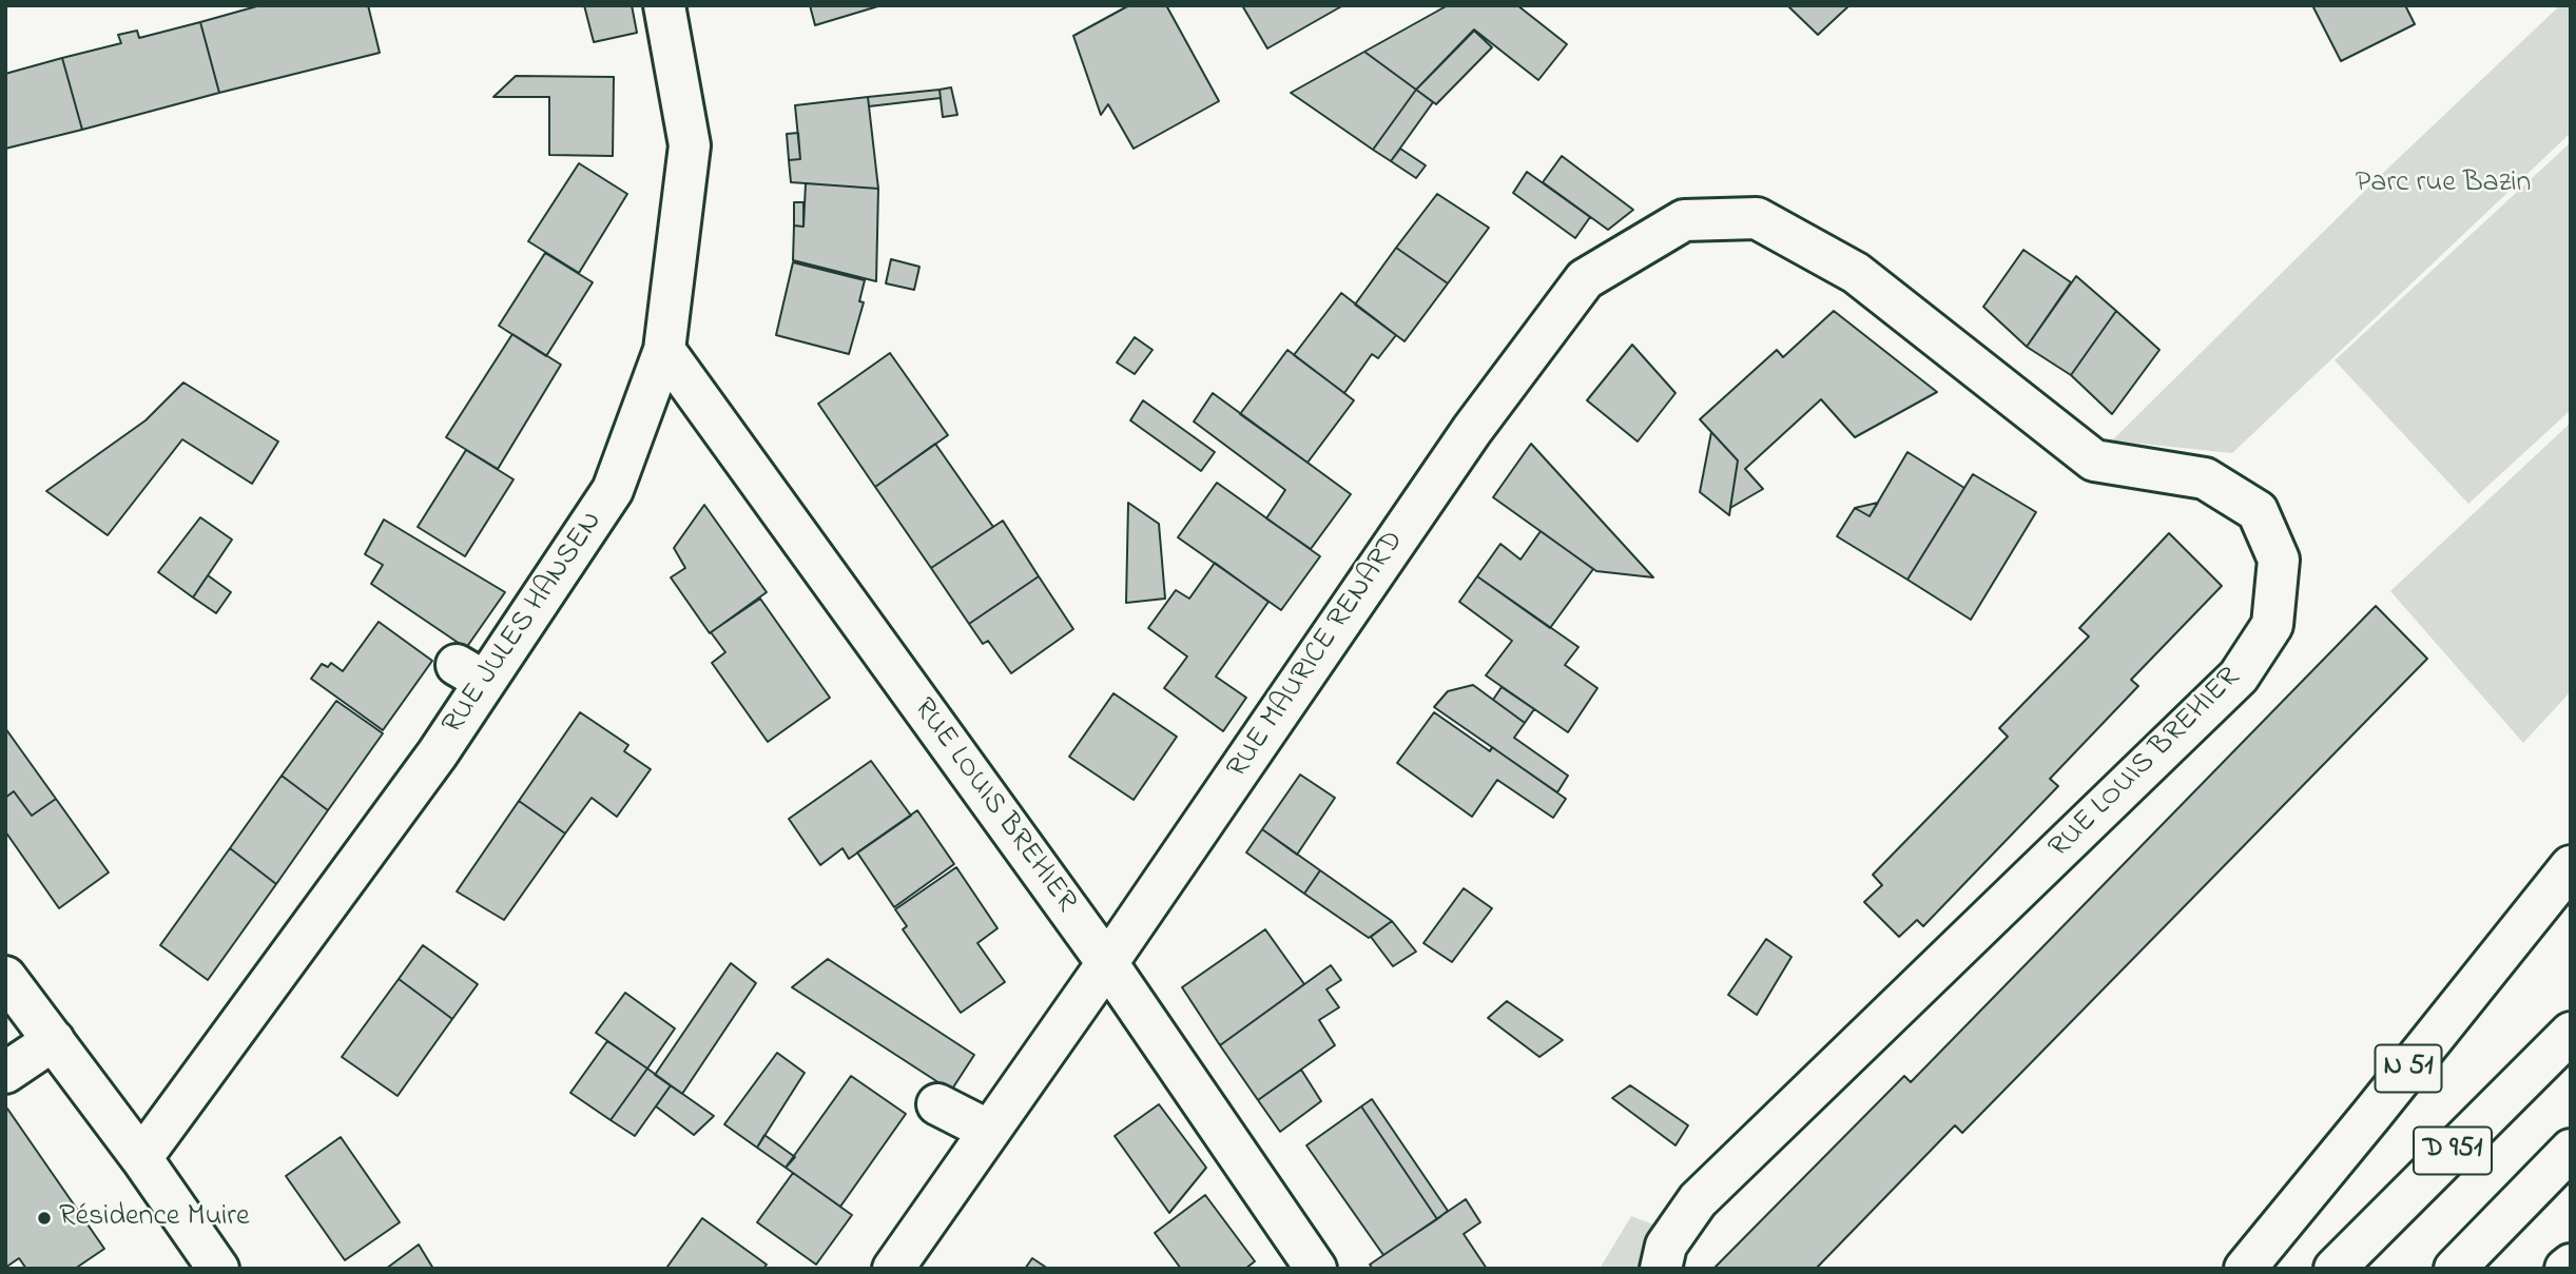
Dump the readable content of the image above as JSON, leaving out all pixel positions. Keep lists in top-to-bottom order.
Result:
{
  "streets": {
    "street": [
      "RUE JULES HANSEN",
      "RUE MAURICE RENARD",
      "RUE LOUIS BREHIER",
      "N 51",
      "D 951"
    ]
  },
  "crossings": [
    ["RUE JULES HANSEN", "RUE LOUIS BREHIER"],
    ["RUE MAURICE RENARD", "RUE LOUIS BREHIER"]
  ],
  "parks": ["Parc rue Bazin"],
  "places": ["Résidence Muire"]
}
